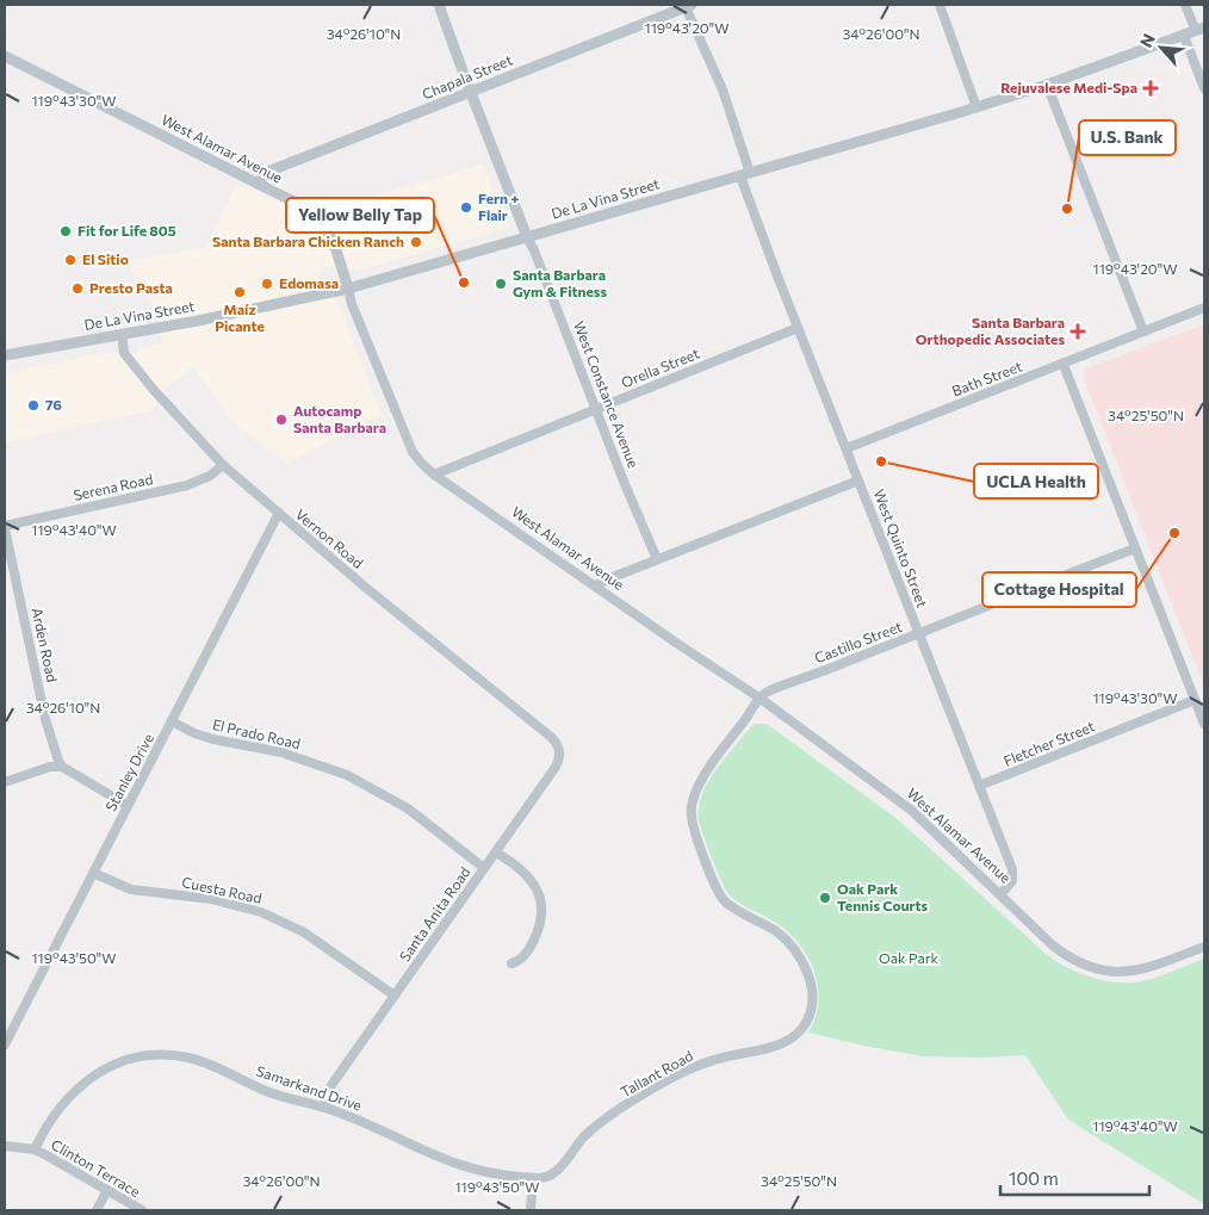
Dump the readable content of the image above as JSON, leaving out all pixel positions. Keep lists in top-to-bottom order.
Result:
{
  "streets": {
    "street": [
      "Chapala Street",
      "West Alamar Avenue",
      "De La Vina Street",
      "Orella Street",
      "Bath Street",
      "West Constance Avenue",
      "Serena Road",
      "Vernon Road",
      "West Quinto Street",
      "Castillo Street",
      "Arden Road",
      "El Prado Road",
      "Fletcher Street",
      "Stanley Drive",
      "Cuesta Road",
      "Santa Anita Road",
      "Tallant Road",
      "Samarkand Drive",
      "Clinton Terrace"
    ]
  },
  "crossings": [
    ["Chapala Street", "West Alamar Avenue"],
    ["Chapala Street", "West Constance Avenue"],
    ["Chapala Street", "West Quinto Street"],
    ["West Alamar Avenue", "De La Vina Street"],
    ["West Alamar Avenue", "Orella Street"],
    ["West Alamar Avenue", "West Quinto Street"],
    ["West Alamar Avenue", "Castillo Street"],
    ["West Alamar Avenue", "Tallant Road"],
    ["De La Vina Street", "West Constance Avenue"],
    ["De La Vina Street", "Vernon Road"],
    ["De La Vina Street", "West Quinto Street"],
    ["Orella Street", "West Constance Avenue"],
    ["Orella Street", "West Quinto Street"],
    ["Bath Street", "West Quinto Street"],
    ["Serena Road", "Vernon Road"],
    ["Serena Road", "Arden Road"],
    ["Vernon Road", "Stanley Drive"],
    ["Vernon Road", "Santa Anita Road"],
    ["West Quinto Street", "Castillo Street"],
    ["West Quinto Street", "Fletcher Street"],
    ["Castillo Street", "Tallant Road"],
    ["El Prado Road", "Stanley Drive"],
    ["El Prado Road", "Santa Anita Road"],
    ["Stanley Drive", "Cuesta Road"],
    ["Cuesta Road", "Santa Anita Road"],
    ["Santa Anita Road", "Samarkand Drive"],
    ["Tallant Road", "Samarkand Drive"],
    ["Samarkand Drive", "Clinton Terrace"]
  ],
  "parks": ["Oak Park"],
  "places": {
    "health": ["Rejuvalese Medi-Spa", "Santa Barbara Orthopedic Associates"],
    "other": [
      "Fern + Flair",
      "U.S. Bank",
      "Fit for Life 805",
      "Santa Barbara Chicken Ranch",
      "El Sitio",
      "Yellow Belly Tap",
      "Edomasa",
      "Santa Barbara Gym & Fitness",
      "Presto Pasta",
      "Maíz Picante",
      "76",
      "Autocamp Santa Barbara",
      "UCLA Health",
      "Cottage Hospital",
      "Oak Park Tennis Courts"
    ]
  },
  "scale_bar": "100 m",
  "north": "top left",
  "coordinates": [
    "119°43'20\"W",
    "34°26'10\"N",
    "34°26'00\"N",
    "119°43'30\"W",
    "34°25'50\"N",
    "119°43'40\"W",
    "119°43'50\"W"
  ]
}
